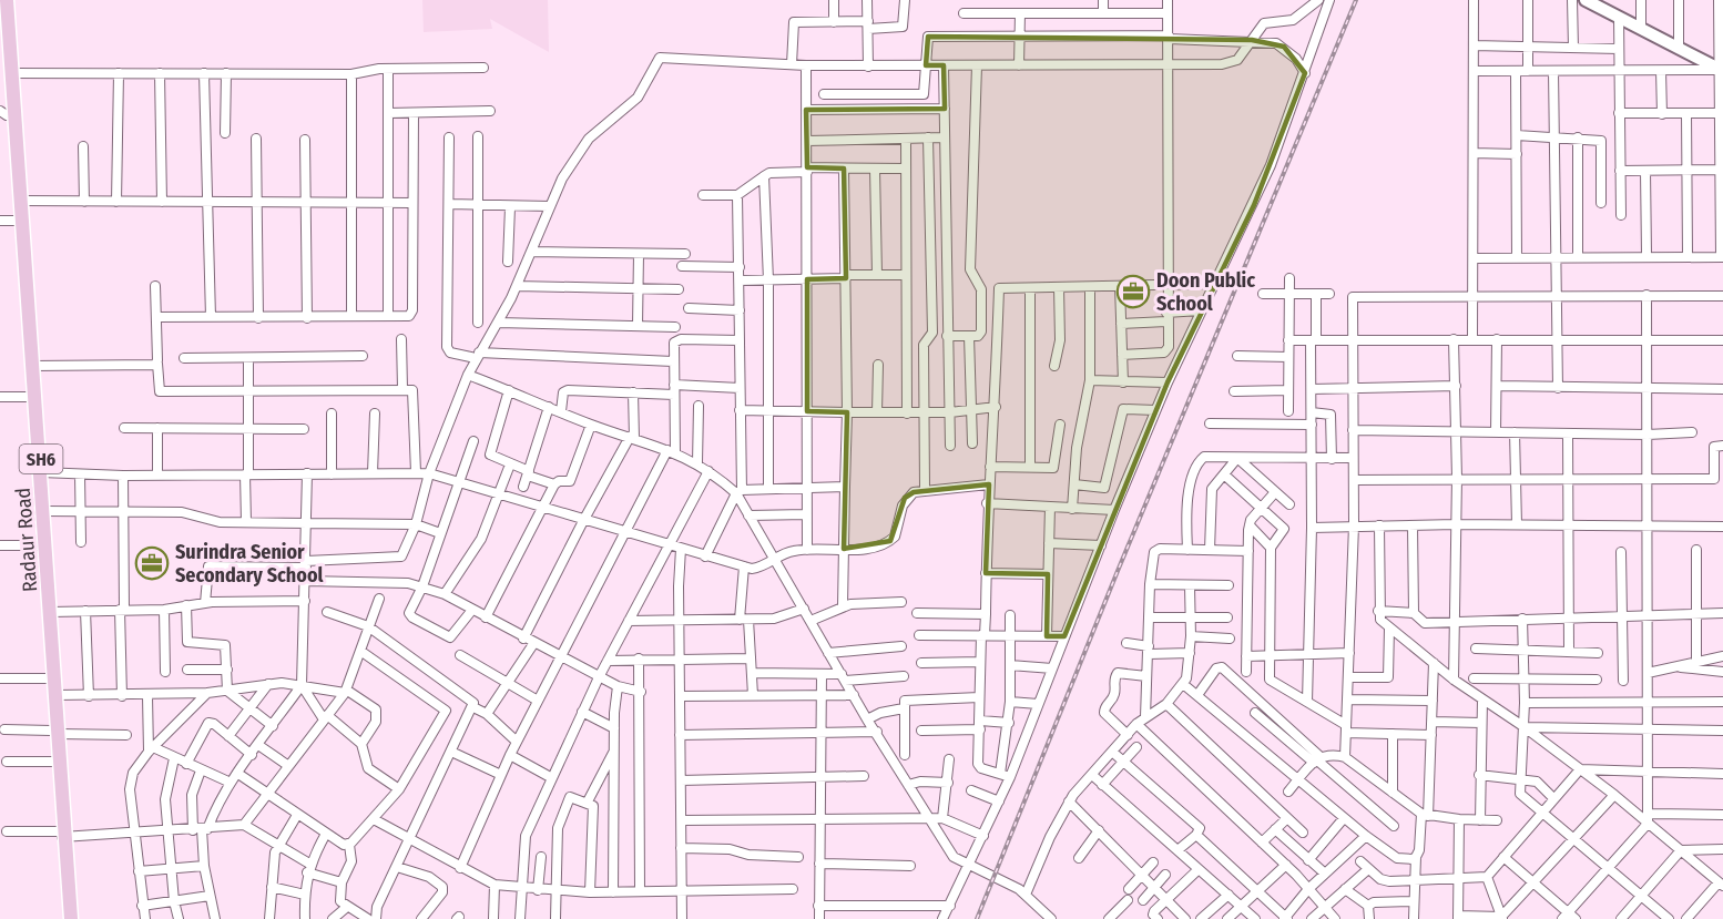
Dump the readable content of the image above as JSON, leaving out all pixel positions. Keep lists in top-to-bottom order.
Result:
{
  "streets": {
    "main road": ["SH6", "Radaur Road"]
  },
  "places": {
    "office": ["Doon Public School", "Surindra Senior Secondary School"]
  }
}
